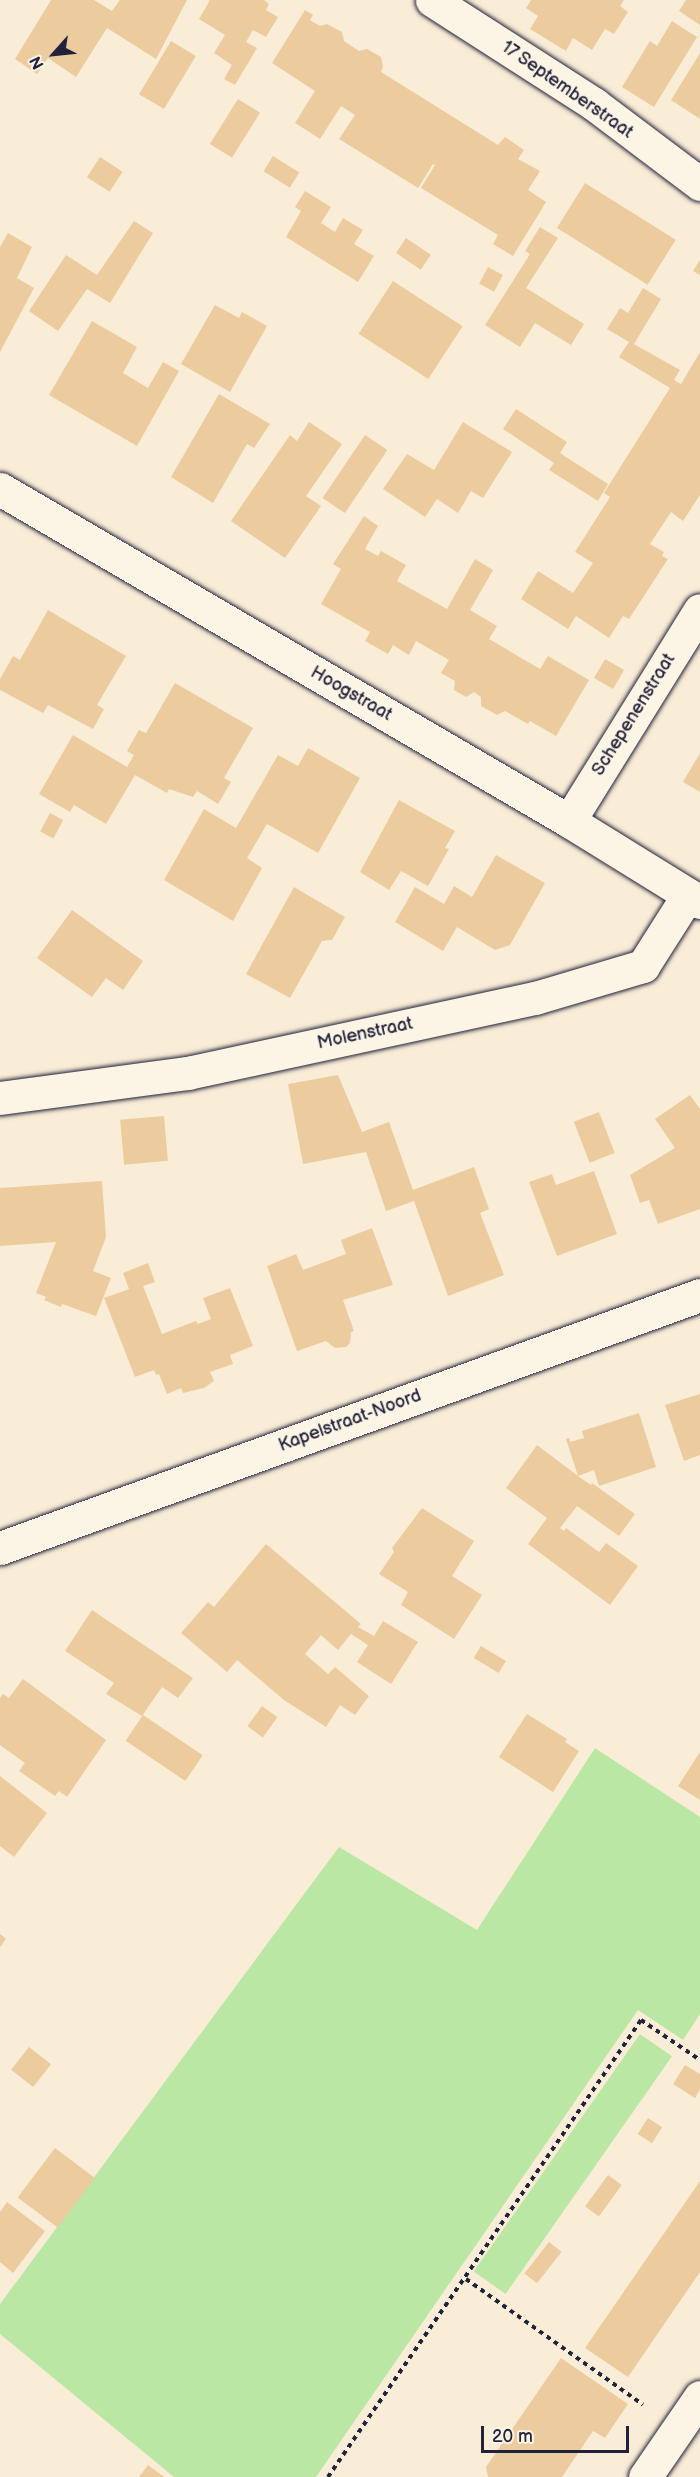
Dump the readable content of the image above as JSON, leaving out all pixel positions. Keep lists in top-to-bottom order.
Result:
{
  "streets": {
    "street": [
      "17 Septemberstraat",
      "Hoogstraat",
      "Schepenenstraat",
      "Molenstraat",
      "Kapelstraat-Noord"
    ]
  },
  "crossings": [
    ["Hoogstraat", "Schepenenstraat"],
    ["Hoogstraat", "Molenstraat"]
  ],
  "scale_bar": "20 m",
  "north": "bottom left"
}
